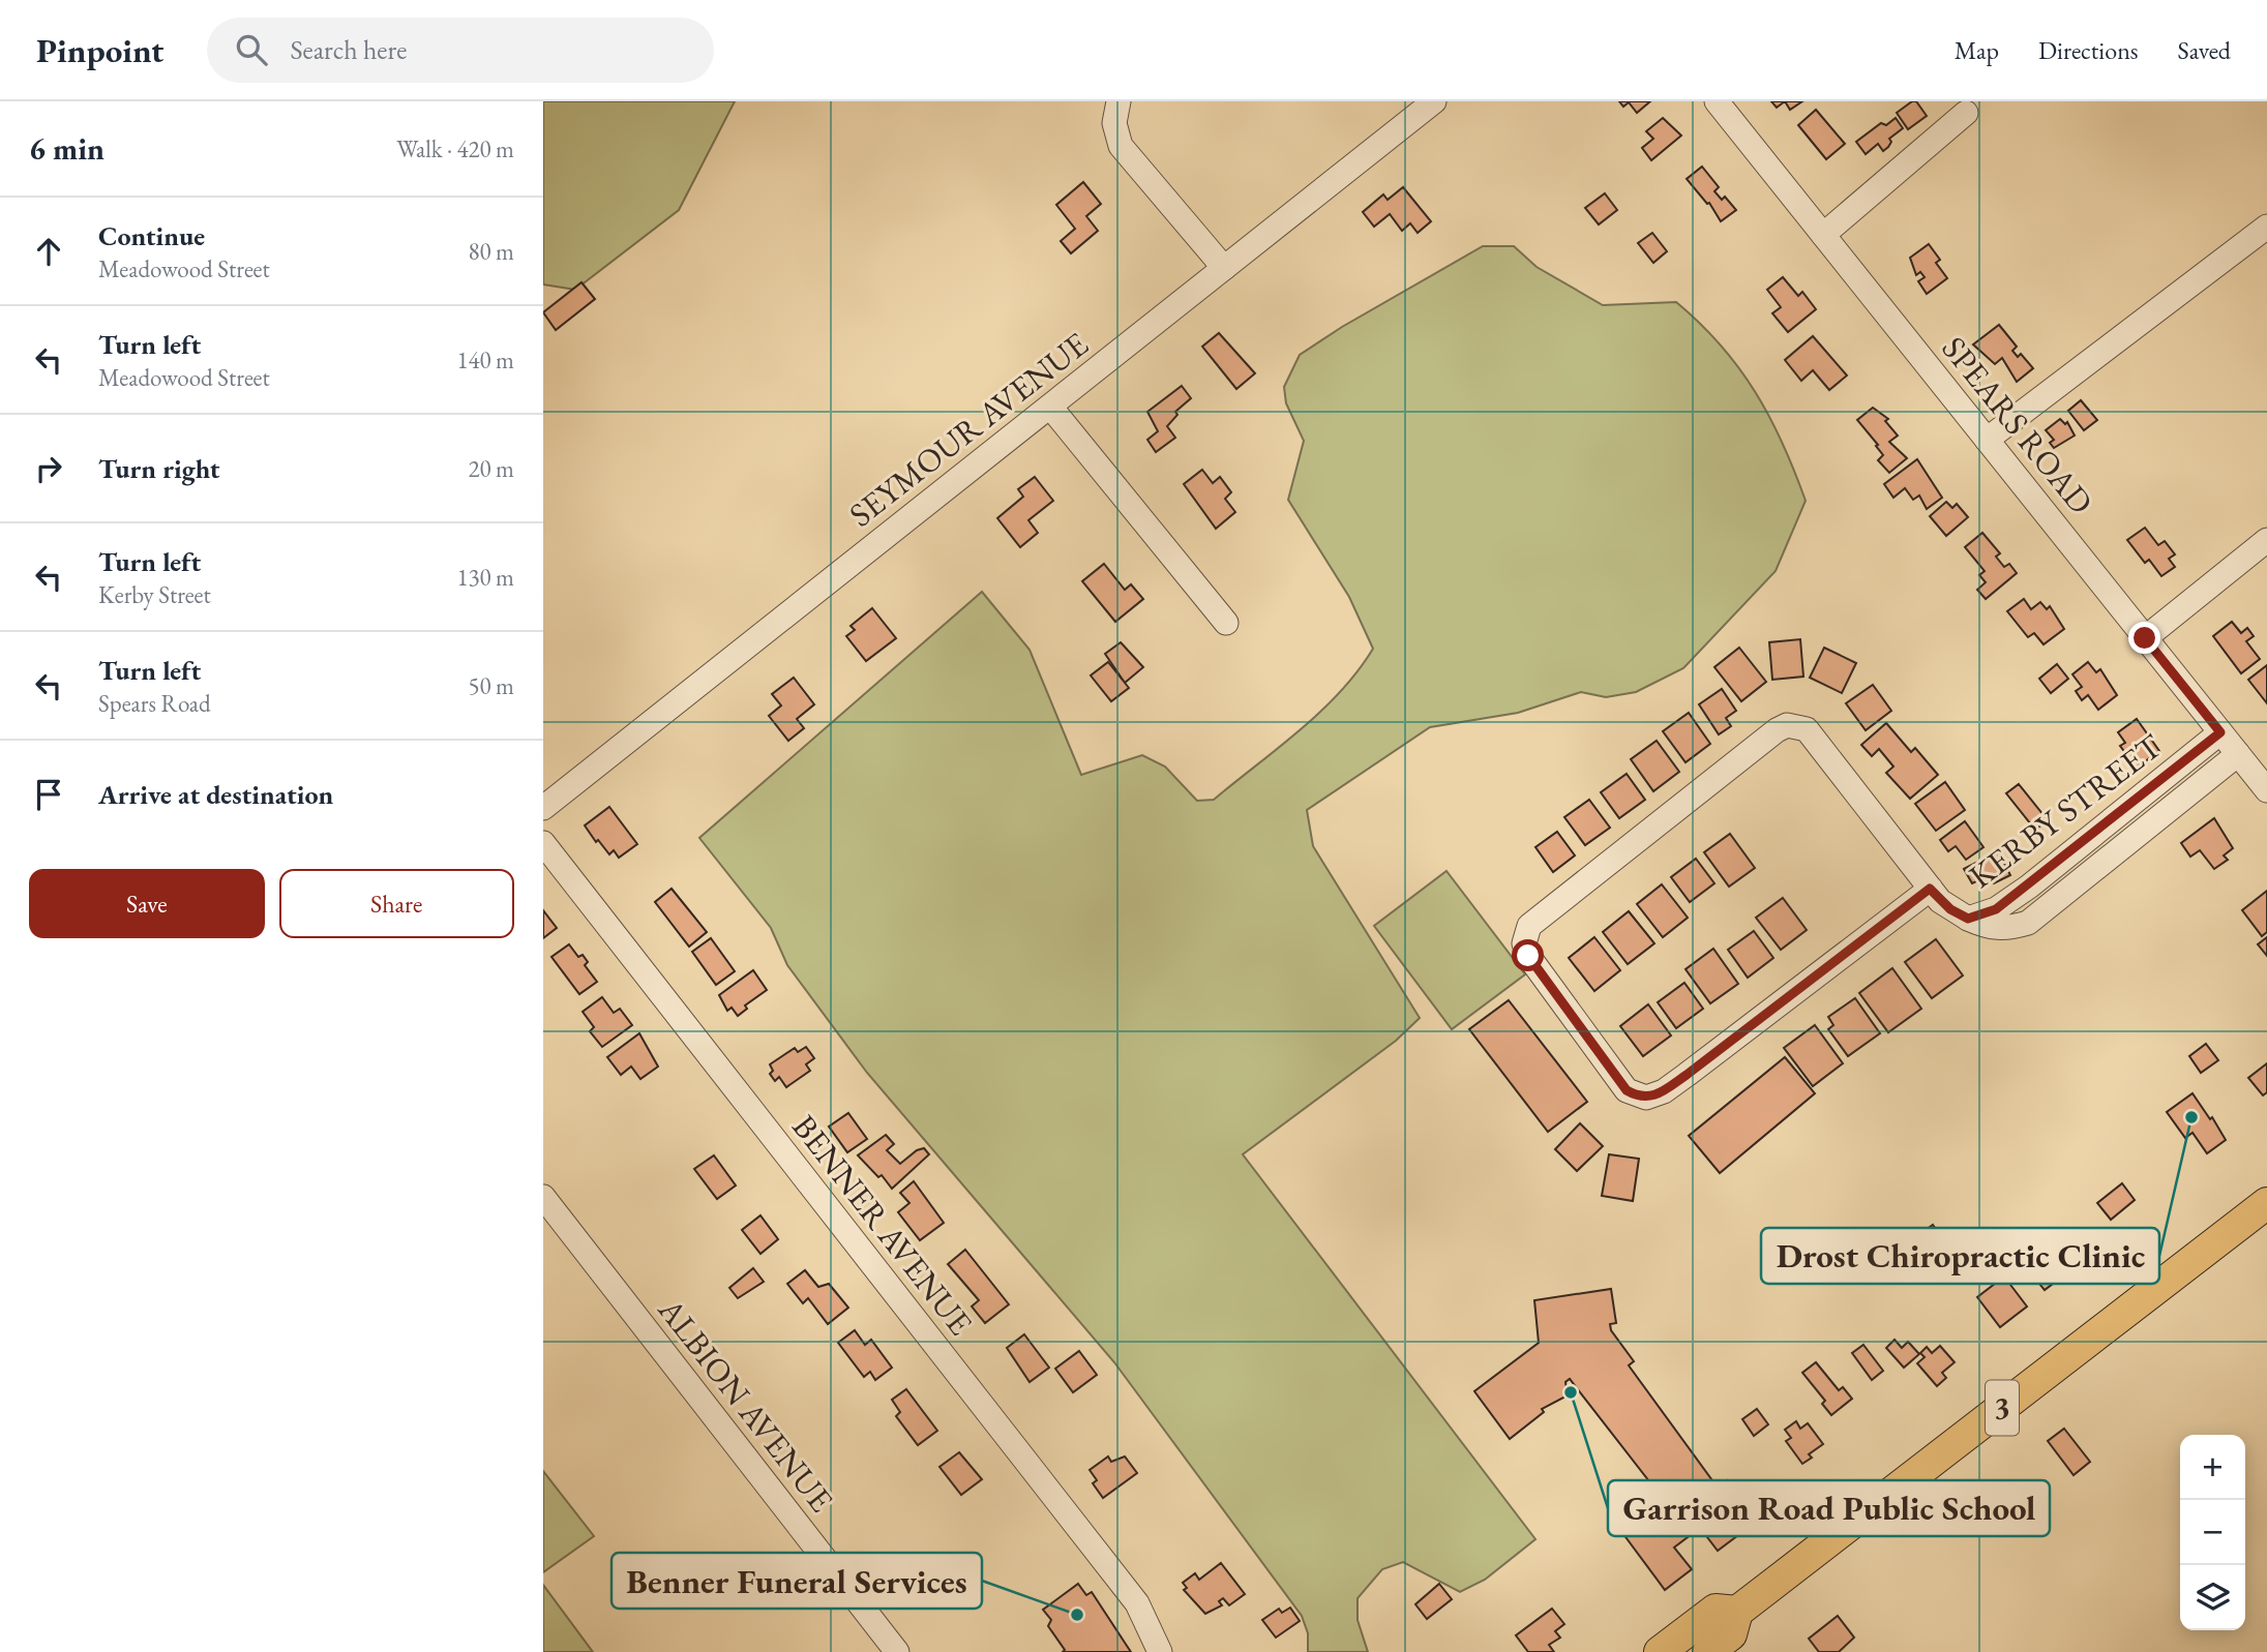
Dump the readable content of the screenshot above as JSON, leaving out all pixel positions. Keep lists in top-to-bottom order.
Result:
{
  "streets": {
    "main road": ["3"],
    "street": [
      "SPEARS ROAD",
      "SEYMOUR AVENUE",
      "KERBY STREET",
      "BENNER AVENUE",
      "ALBION AVENUE"
    ]
  },
  "crossings": [
    ["SPEARS ROAD", "KERBY STREET"]
  ],
  "places": ["Drost Chiropractic Clinic", "Garrison Road Public School", "Benner Funeral Services"],
  "page": {
    "header": "Pinpoint",
    "search": "Search here",
    "nav": ["Map", "Directions", "Saved"],
    "heading": ["6 min", "Walk · 420 m"],
    "list": [
      ["Continue", "Meadowood Street", "80 m"],
      ["Turn left", "Meadowood Street", "140 m"],
      ["Turn right", "20 m"],
      ["Turn left", "Kerby Street", "130 m"],
      ["Turn left", "Spears Road", "50 m"],
      "Arrive at destination"
    ],
    "buttons": ["Save", "Share"],
    "map_buttons": ["+", "−"]
  }
}
